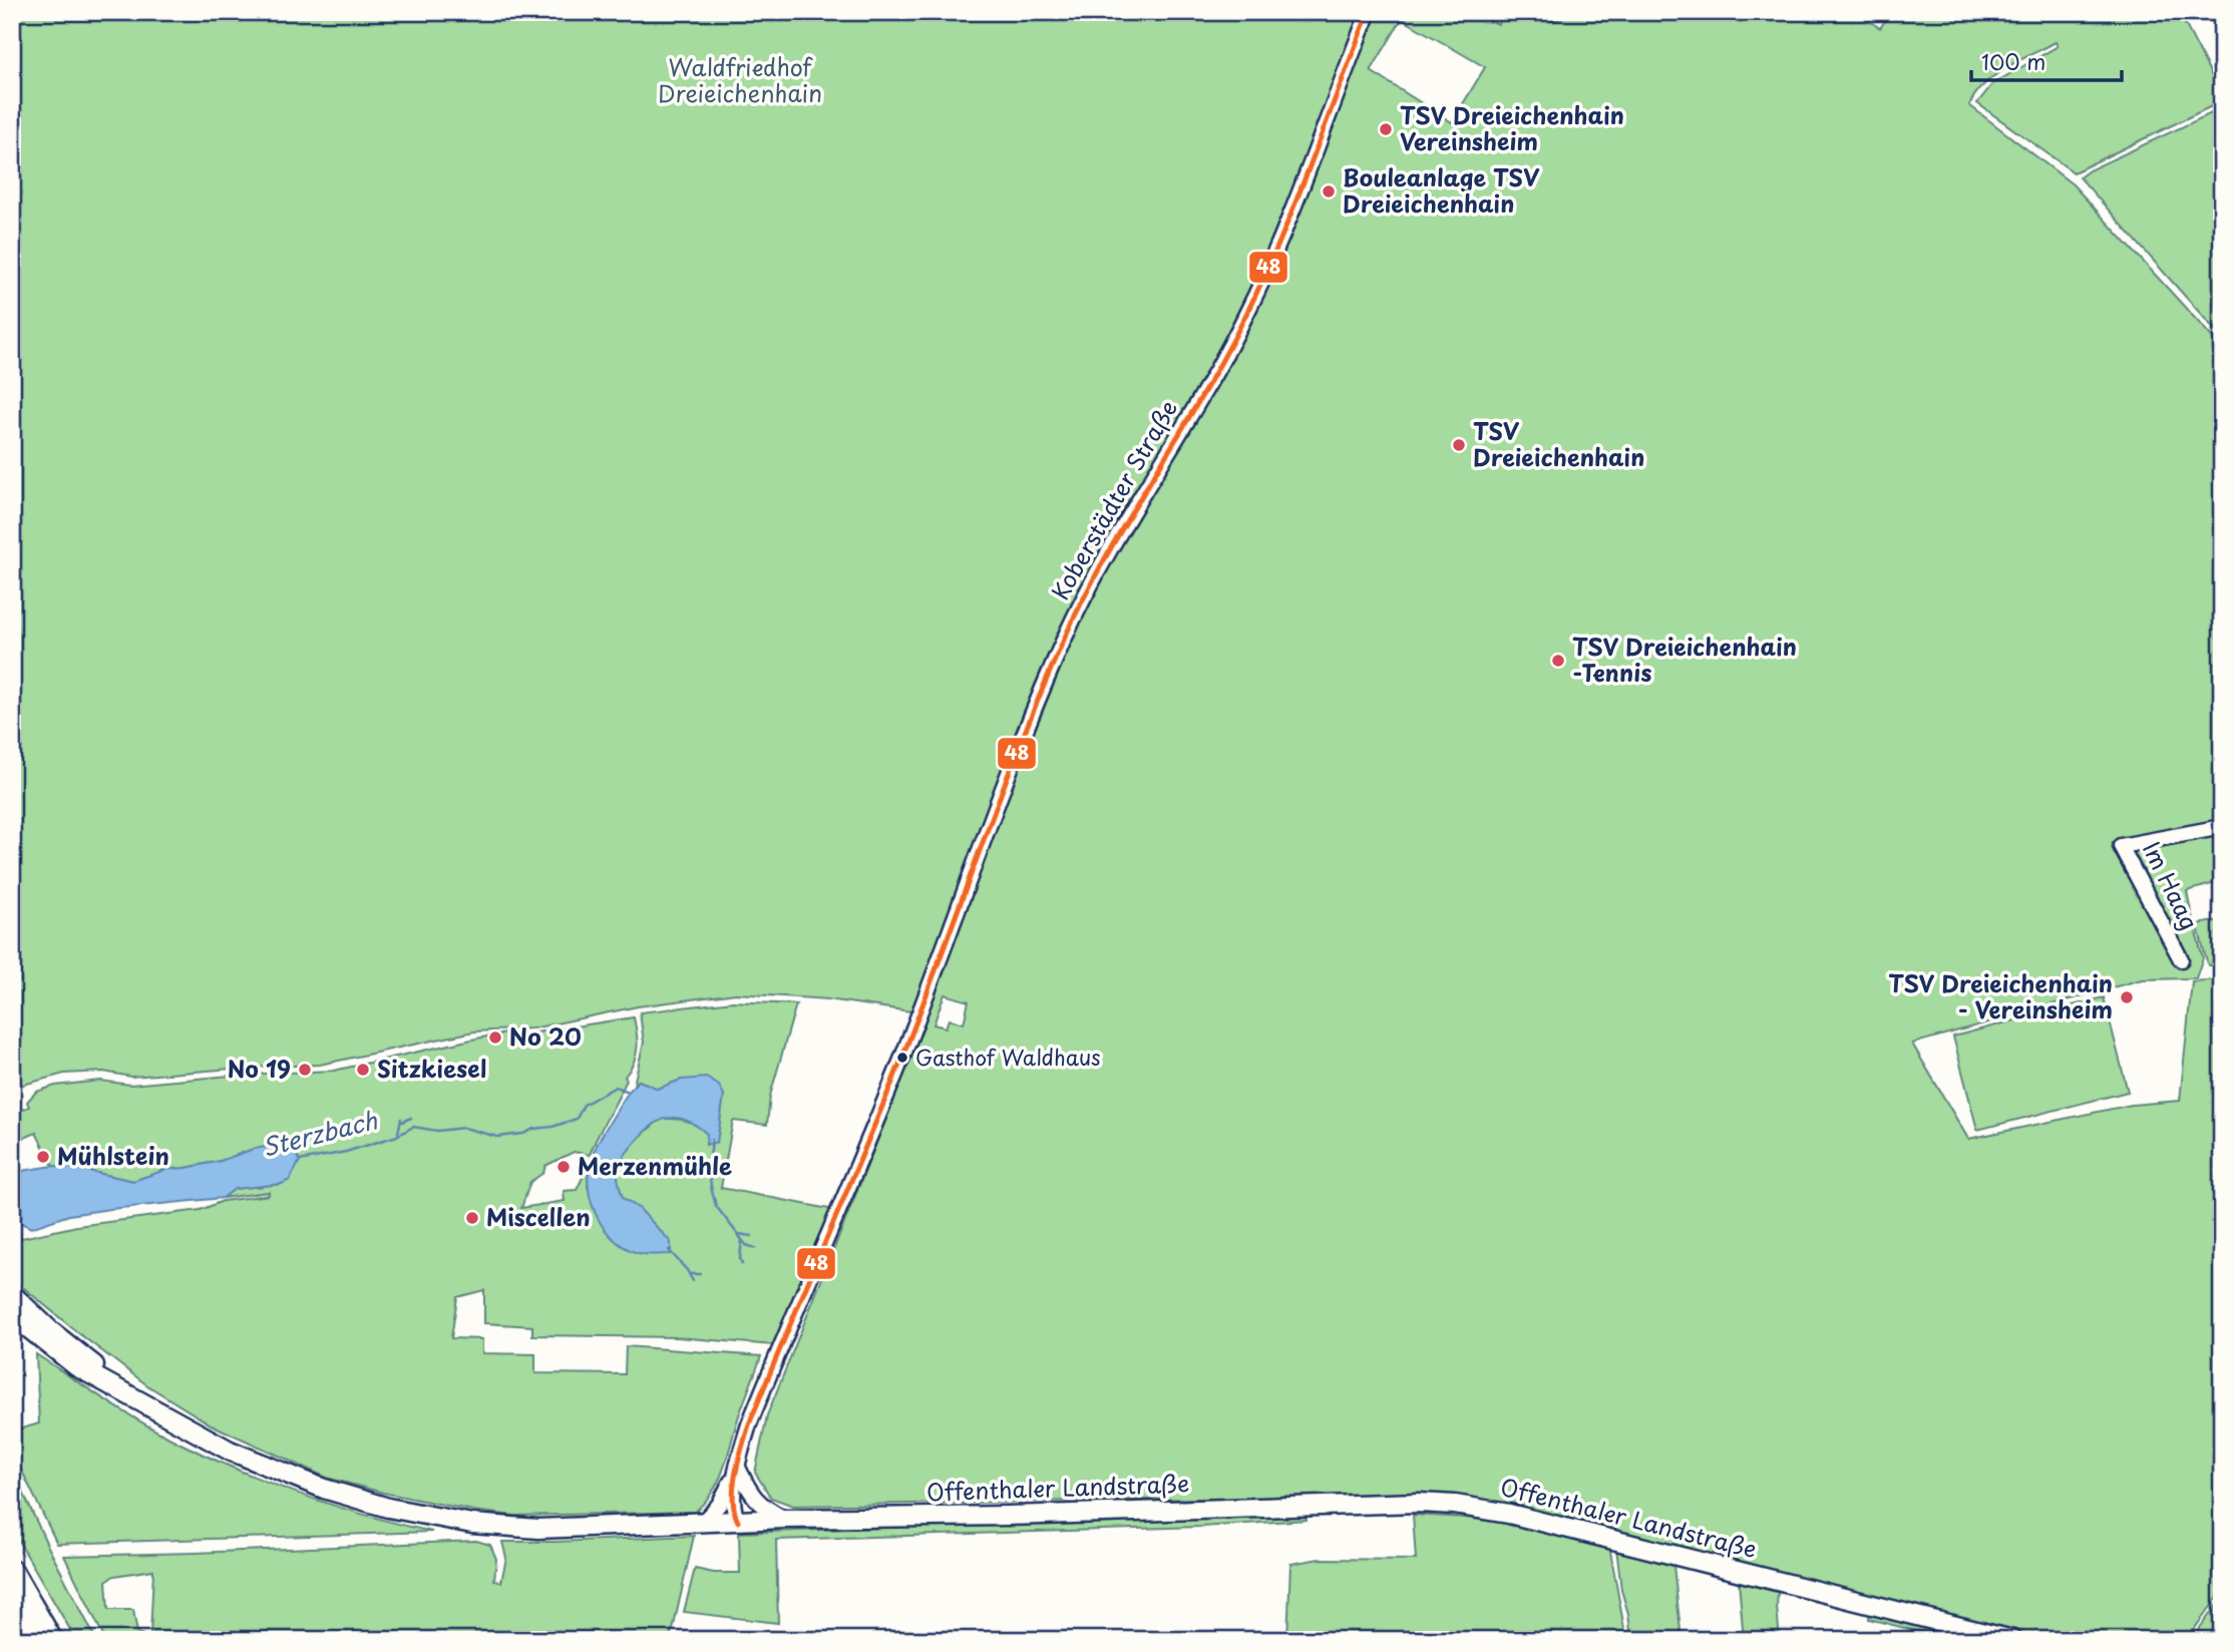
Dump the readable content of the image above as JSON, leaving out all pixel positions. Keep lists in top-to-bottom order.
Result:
{
  "streets": {
    "main road": ["Offenthaler Landstraße"],
    "street": ["Koberstädter Straße", "Im Haag"]
  },
  "water": ["Sterzbach"],
  "parks": ["Waldfriedhof Dreieichenhain"],
  "places": [
    "TSV Dreieichenhain Vereinsheim",
    "Bouleanlage TSV Dreieichenhain",
    "TSV Dreieichenhain",
    "TSV Dreieichenhain -Tennis",
    "TSV Dreieichenhain - Vereinsheim",
    "No 20",
    "Gasthof Waldhaus",
    "No 19",
    "Sitzkiesel",
    "Mühlstein",
    "Merzenmühle",
    "Miscellen"
  ],
  "lines": ["transit line 48"],
  "scale_bar": "100 m"
}
